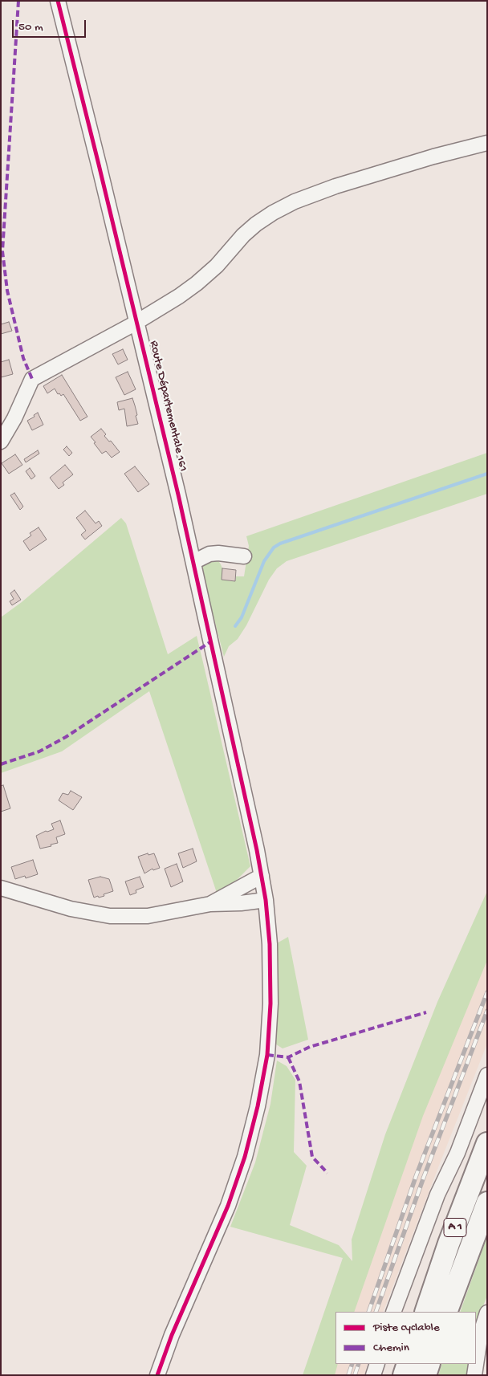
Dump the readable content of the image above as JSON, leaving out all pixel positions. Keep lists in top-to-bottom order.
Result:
{
  "streets": {
    "highway": ["A 1"],
    "street": ["Route Départementale 161"]
  },
  "legend": ["Piste cyclable", "Chemin"],
  "scale_bar": "50 m"
}
